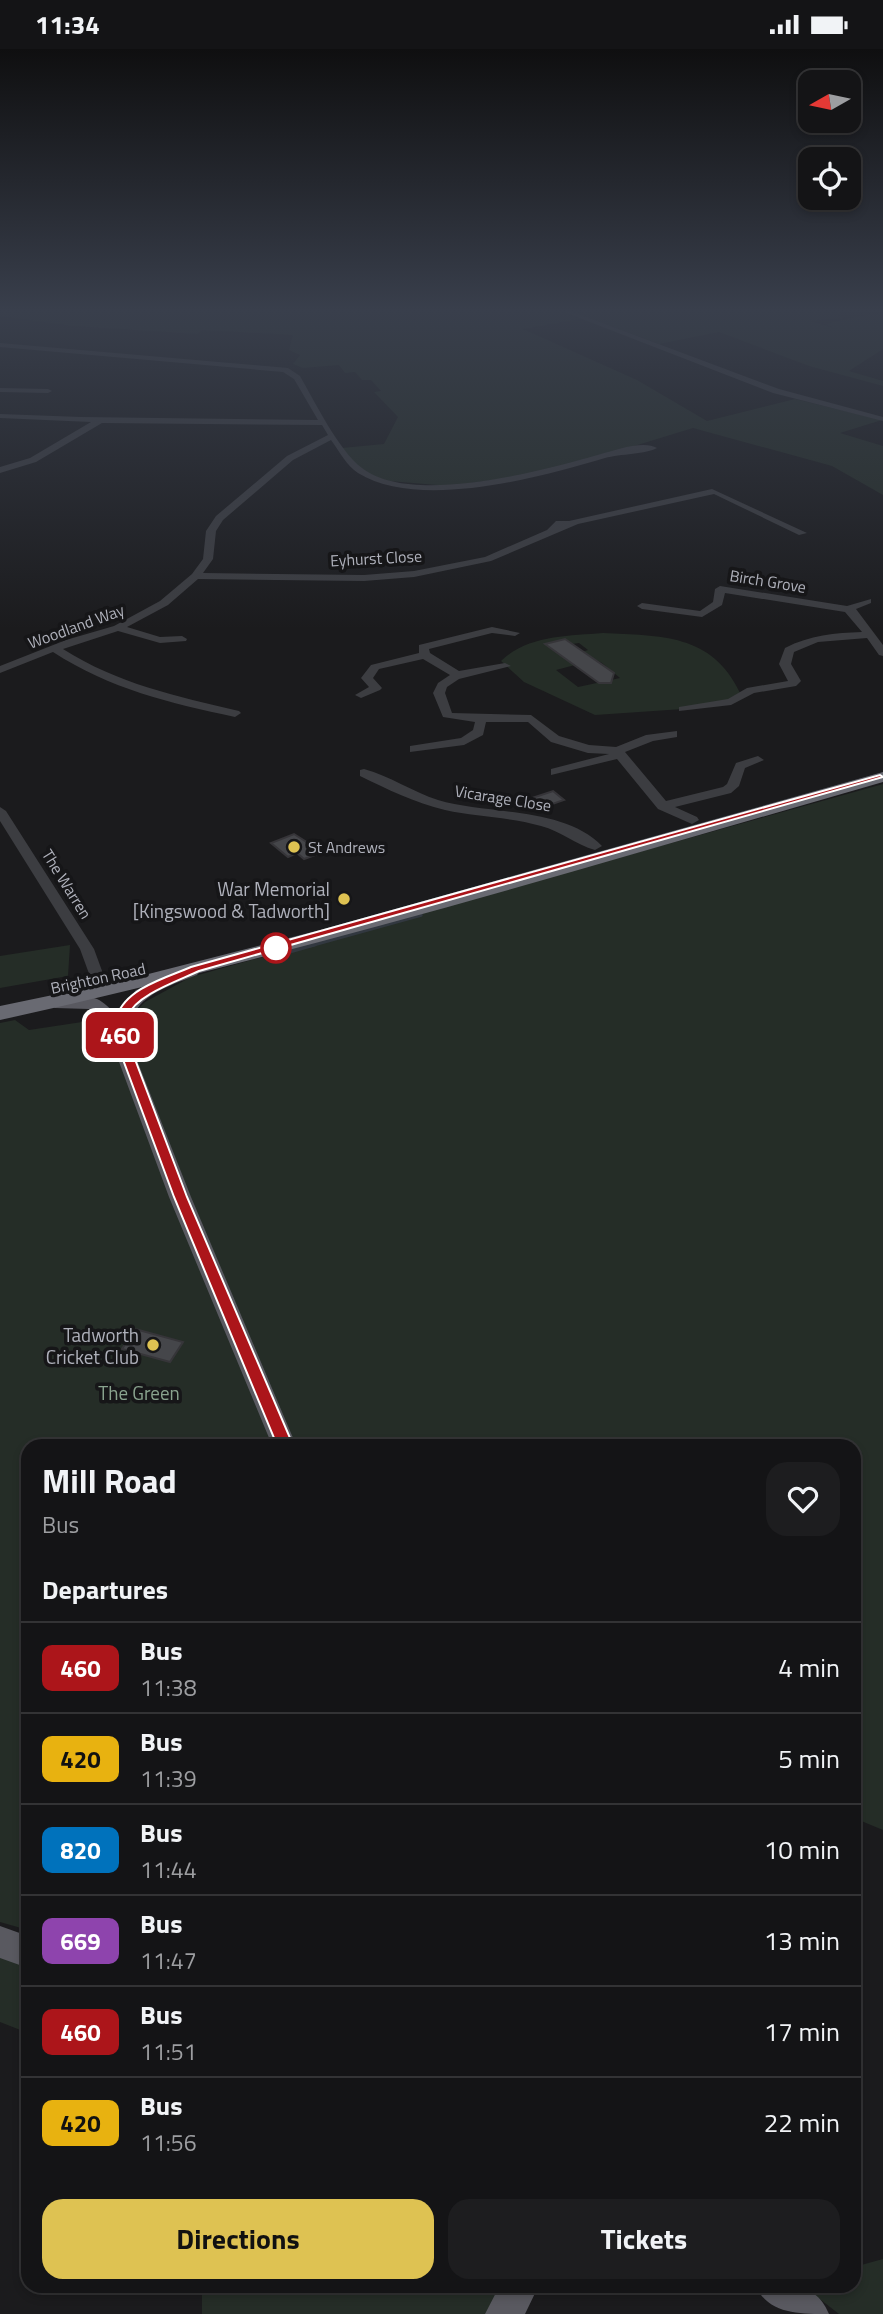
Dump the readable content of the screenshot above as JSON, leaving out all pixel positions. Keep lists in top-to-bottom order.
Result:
{
  "streets": {
    "highway": ["Brighton Road"],
    "street": [
      "Eyhurst Close",
      "Birch Grove",
      "Woodland Way",
      "Vicarage Close",
      "The Warren"
    ]
  },
  "crossings": [
    ["Eyhurst Close", "Woodland Way"],
    ["Vicarage Close", "Brighton Road"],
    ["The Warren", "Brighton Road"]
  ],
  "parks": ["The Green"],
  "places": ["St Andrews", "War Memorial [Kingswood & Tadworth]", "Tadworth Cricket Club"],
  "lines": ["bus line 460"],
  "north": "left",
  "page": {
    "status": "11:34",
    "on_map": "460",
    "heading": [
      ["Mill Road", "Bus"],
      "Departures"
    ],
    "list": [
      {
        "mark": "460",
        "name": "Bus",
        "note": "11:38",
        "value": "4 min"
      },
      {
        "mark": "420",
        "name": "Bus",
        "note": "11:39",
        "value": "5 min"
      },
      {
        "mark": "820",
        "name": "Bus",
        "note": "11:44",
        "value": "10 min"
      },
      {
        "mark": "669",
        "name": "Bus",
        "note": "11:47",
        "value": "13 min"
      },
      {
        "mark": "460",
        "name": "Bus",
        "note": "11:51",
        "value": "17 min"
      },
      {
        "mark": "420",
        "name": "Bus",
        "note": "11:56",
        "value": "22 min"
      }
    ],
    "buttons": ["Directions", "Tickets"]
  }
}
